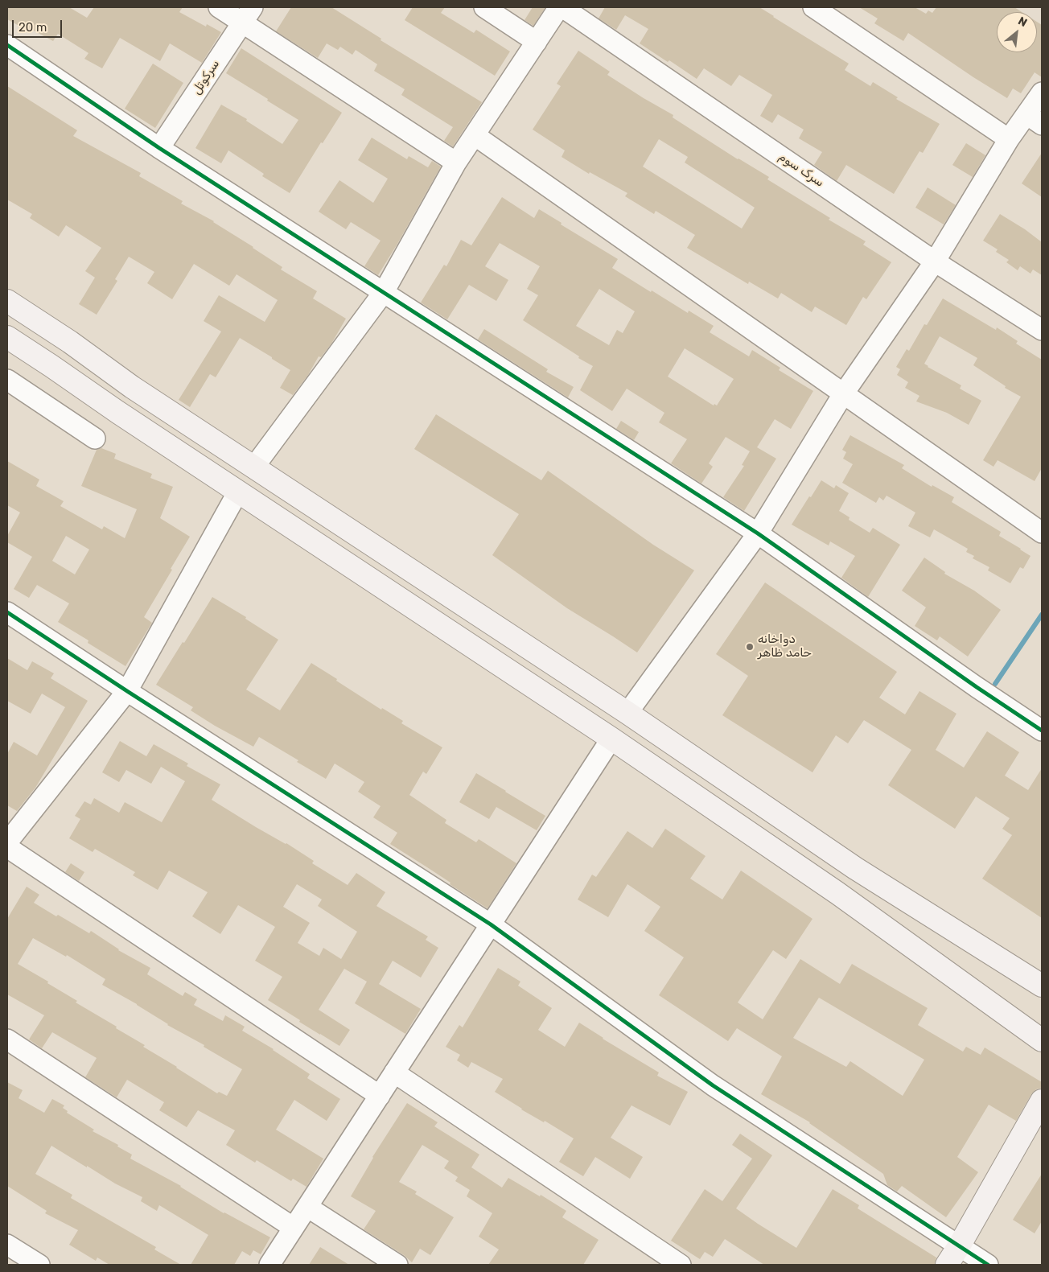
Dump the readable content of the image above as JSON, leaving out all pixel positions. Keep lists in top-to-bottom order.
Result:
{
  "streets": {
    "street": ["سرکوتل", "سرک سوم"]
  },
  "places": ["دواخانه حامد ظاهر"],
  "scale_bar": "20 m",
  "north": "top right"
}
